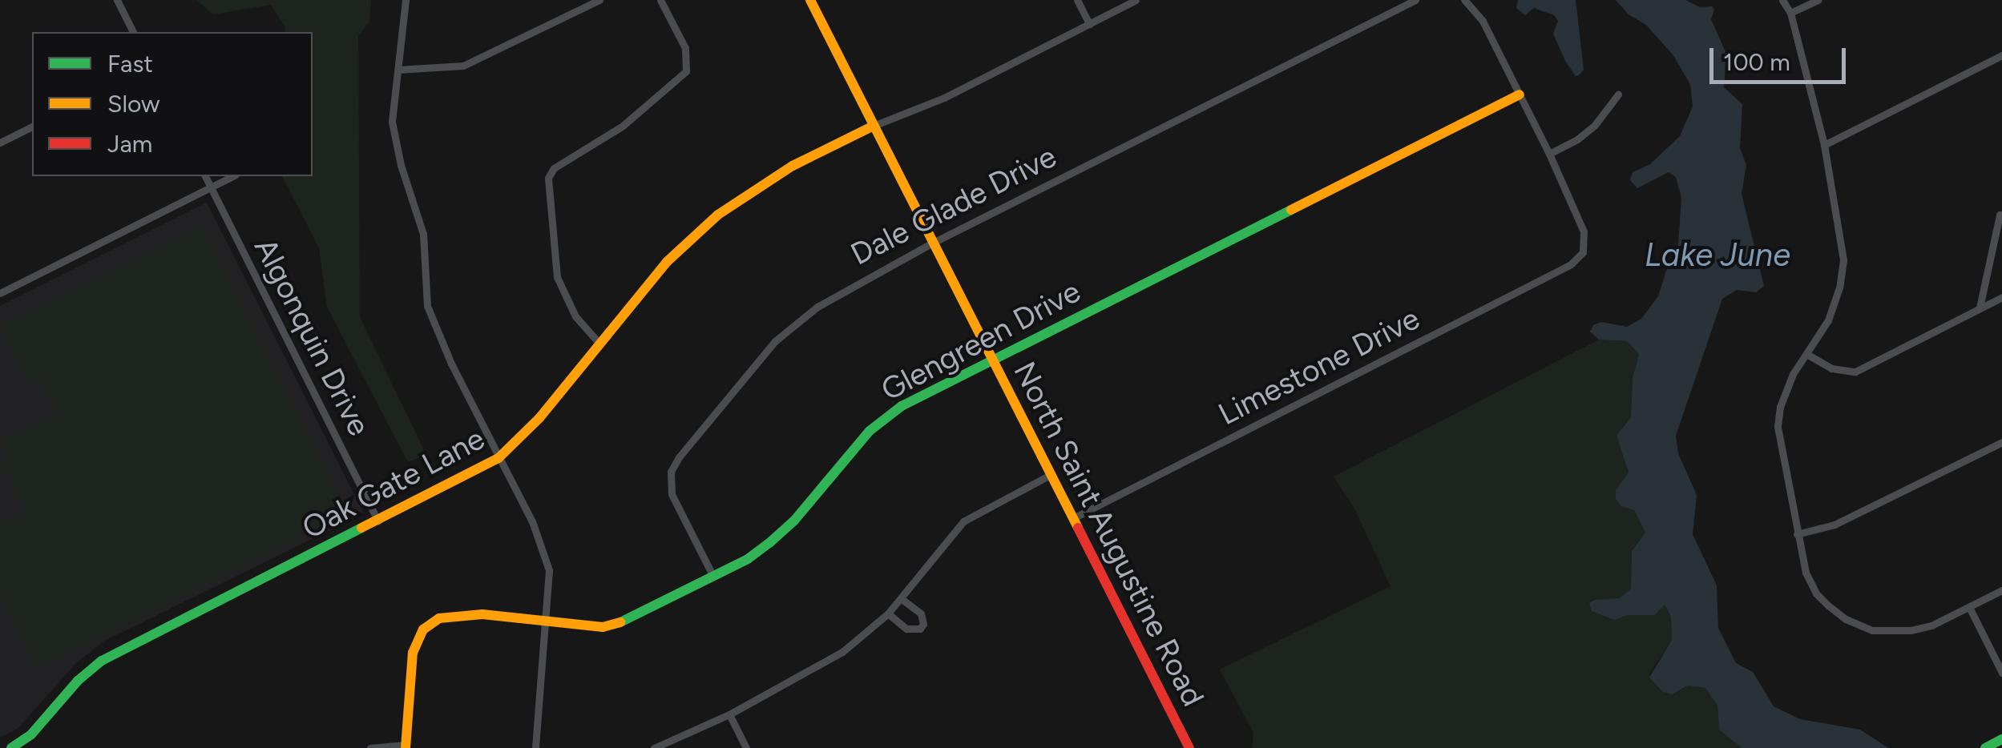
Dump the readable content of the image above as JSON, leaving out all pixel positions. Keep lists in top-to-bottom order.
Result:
{
  "streets": {
    "street": [
      "Dale Glade Drive",
      "Algonquin Drive",
      "Glengreen Drive",
      "Limestone Drive",
      "Oak Gate Lane",
      "North Saint Augustine Road"
    ]
  },
  "crossings": [
    ["Dale Glade Drive", "Glengreen Drive"],
    ["Dale Glade Drive", "North Saint Augustine Road"],
    ["Algonquin Drive", "Oak Gate Lane"],
    ["Glengreen Drive", "North Saint Augustine Road"],
    ["Limestone Drive", "North Saint Augustine Road"],
    ["Oak Gate Lane", "North Saint Augustine Road"]
  ],
  "water": ["Lake June"],
  "legend": ["Fast", "Slow", "Jam"],
  "scale_bar": "100 m"
}
